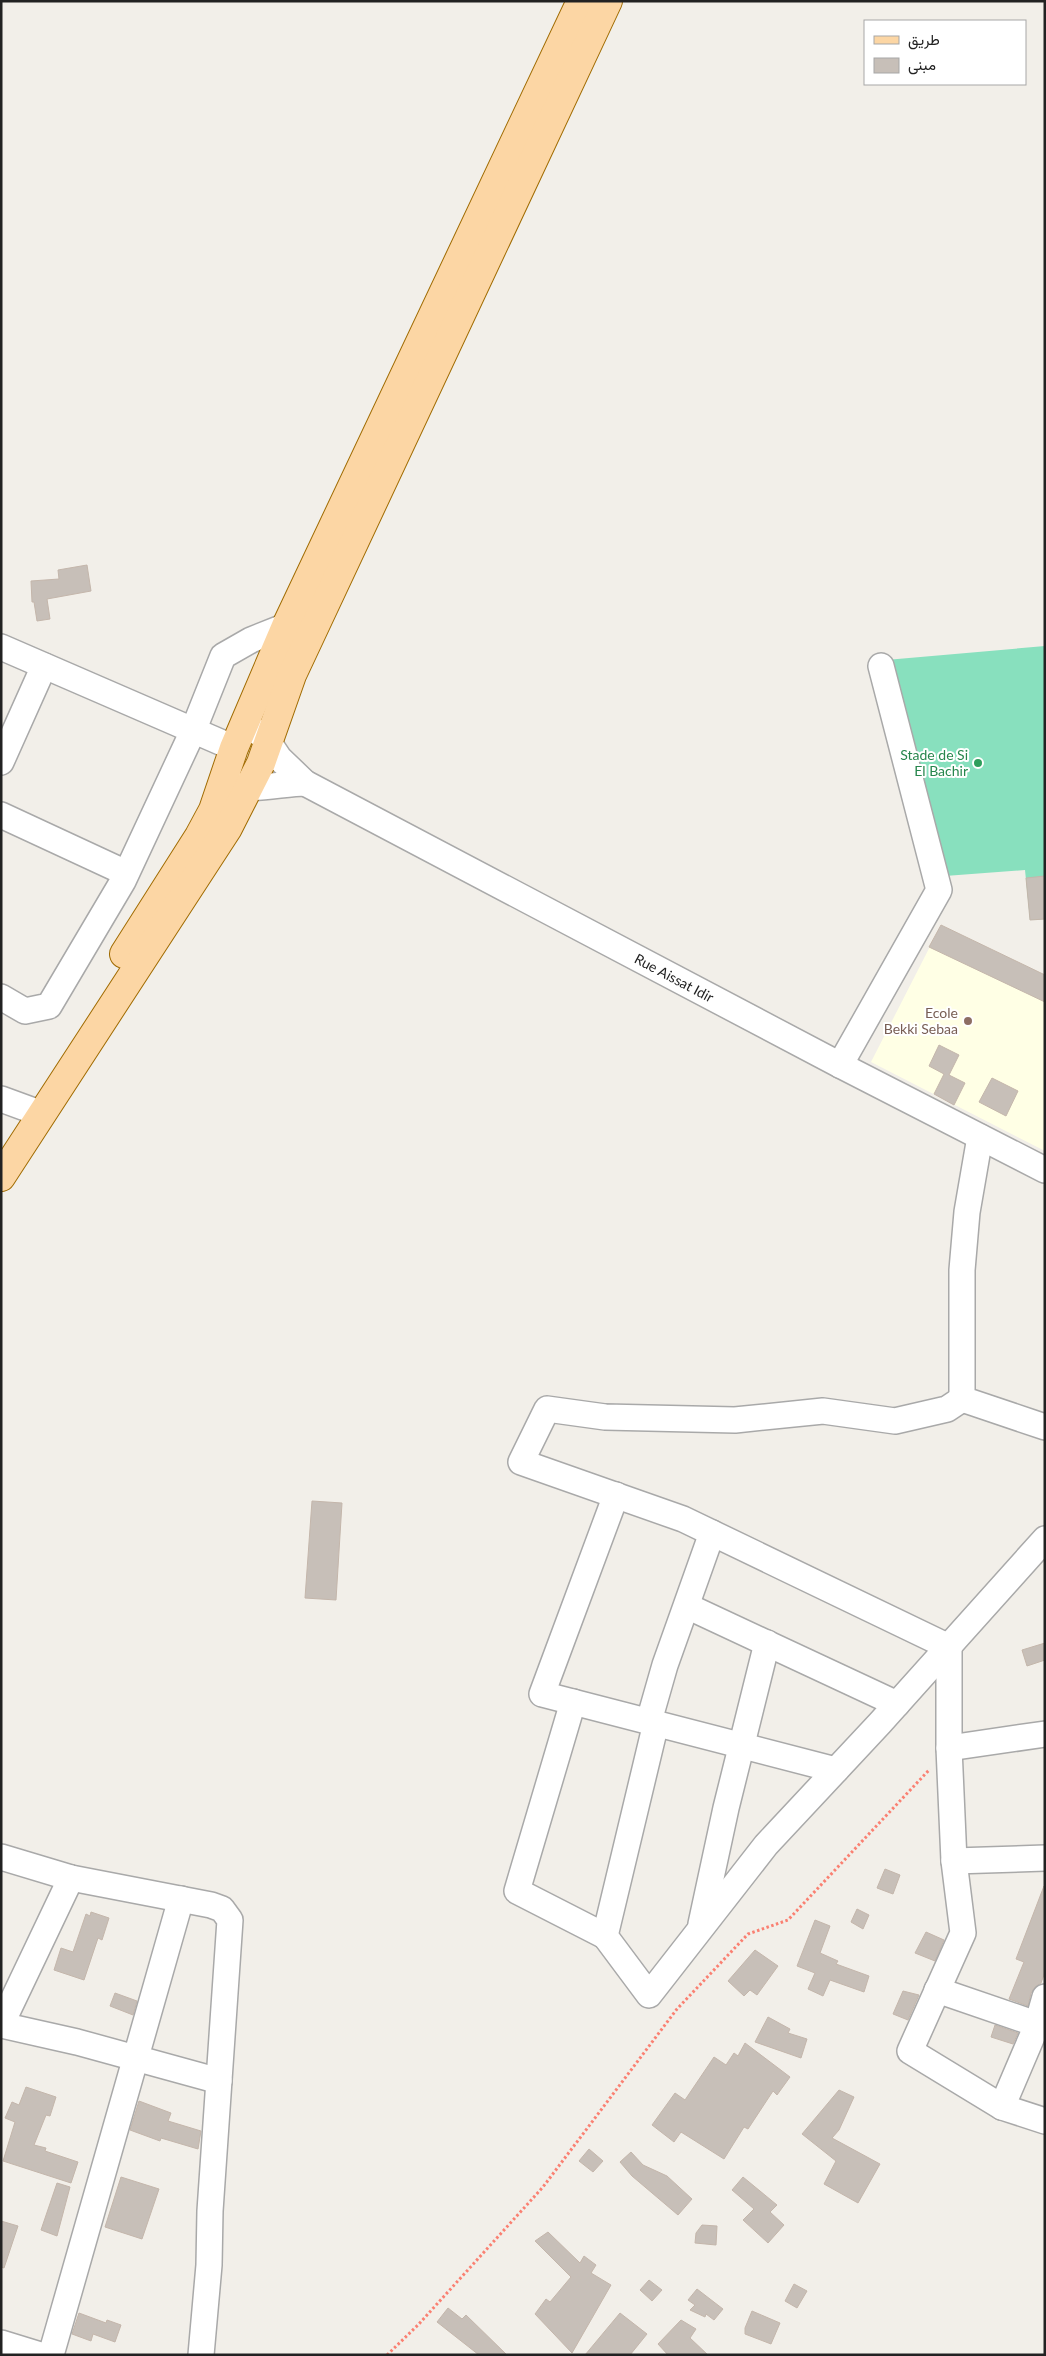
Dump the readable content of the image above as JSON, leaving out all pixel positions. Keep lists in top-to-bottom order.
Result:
{
  "streets": {
    "street": ["Rue Aissat Idir"]
  },
  "places": ["Stade de Si El Bachir", "Ecole Bekki Sebaa"],
  "legend": ["طريق", "مبنى"]
}
